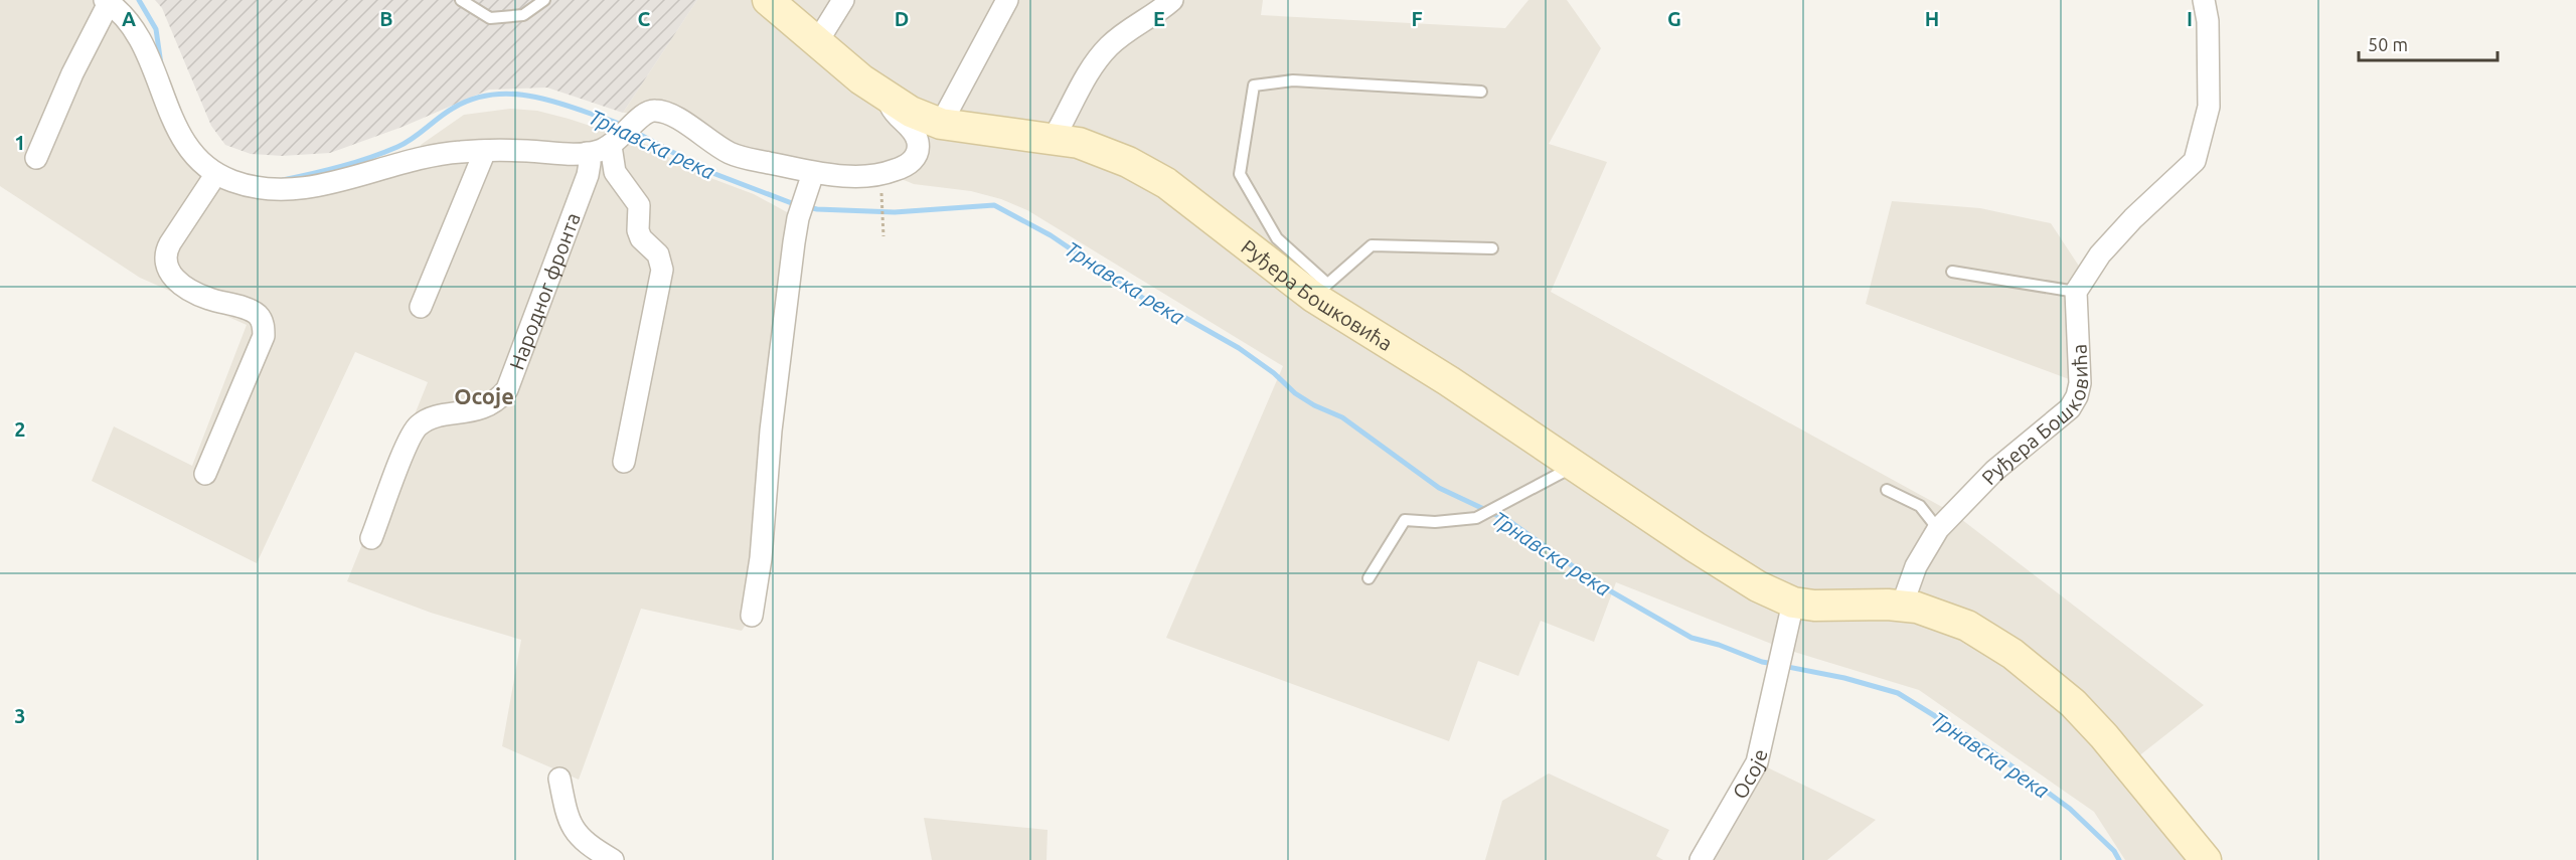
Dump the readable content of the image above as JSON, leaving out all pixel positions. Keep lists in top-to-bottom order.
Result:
{
  "streets": {
    "main road": ["Руђера Бошковића"],
    "street": ["Народног фронта", "Осоје"]
  },
  "crossings": [
    ["Руђера Бошковића", "Осоје"]
  ],
  "districts": ["Осоје"],
  "water": ["Трнавска река"],
  "scale_bar": "50 m",
  "grid": {
    "columns": [
      "A",
      "B",
      "C",
      "D",
      "E",
      "F",
      "G",
      "H",
      "I"
    ],
    "rows": ["1", "2", "3"]
  }
}
